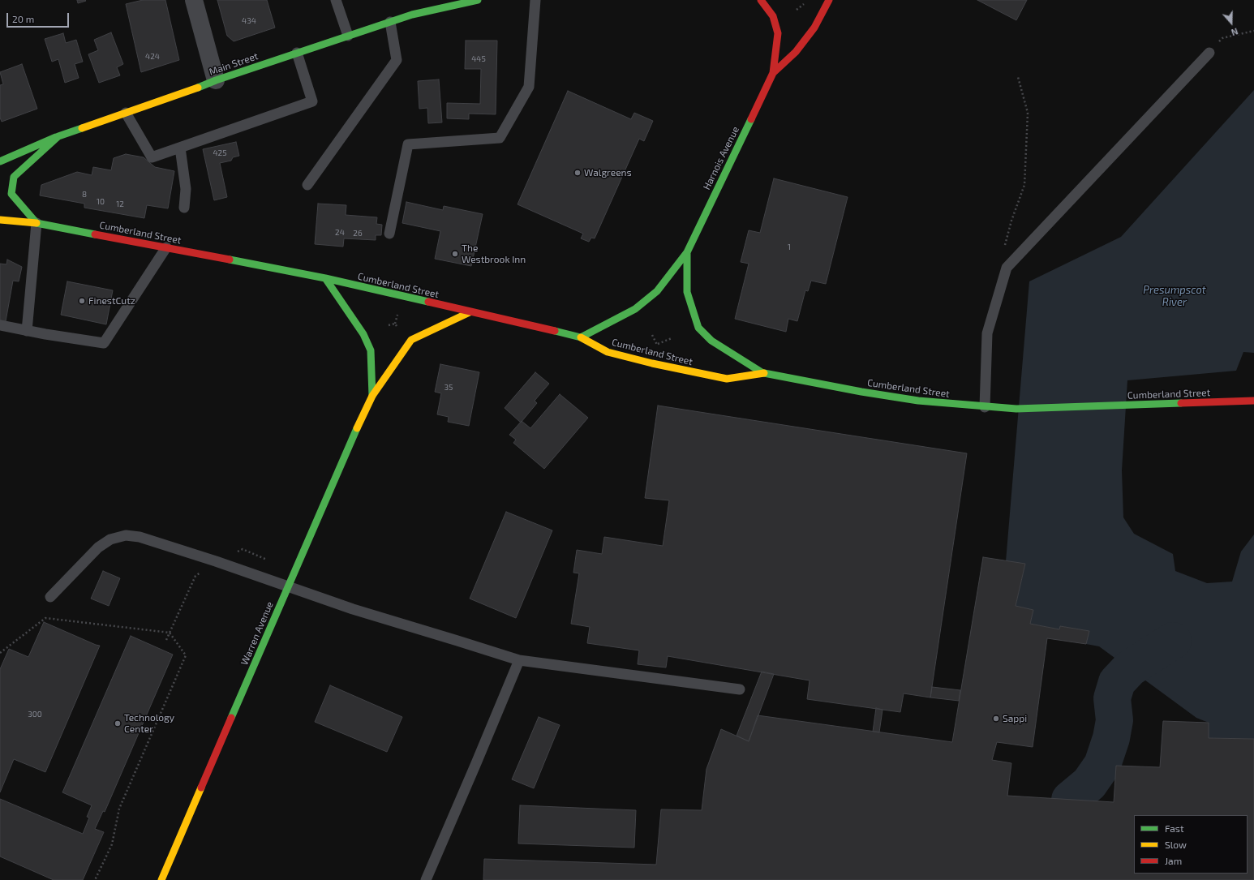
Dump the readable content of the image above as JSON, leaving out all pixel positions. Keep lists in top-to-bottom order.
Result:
{
  "streets": {
    "main road": [
      "Main Street",
      "Harnois Avenue",
      "Cumberland Street",
      "Warren Avenue"
    ]
  },
  "crossings": [
    ["Harnois Avenue", "Cumberland Street"],
    ["Cumberland Street", "Warren Avenue"]
  ],
  "water": ["Presumpscot River"],
  "places": [
    "Walgreens",
    "The Westbrook Inn",
    "FinestCutz",
    "Sappi",
    "Technology Center"
  ],
  "house_numbers": [
    "434",
    "424",
    "445",
    "425",
    "8",
    "10",
    "12",
    "24",
    "26",
    "1",
    "35",
    "300"
  ],
  "legend": ["Fast", "Slow", "Jam"],
  "scale_bar": "20 m",
  "north": "bottom"
}
